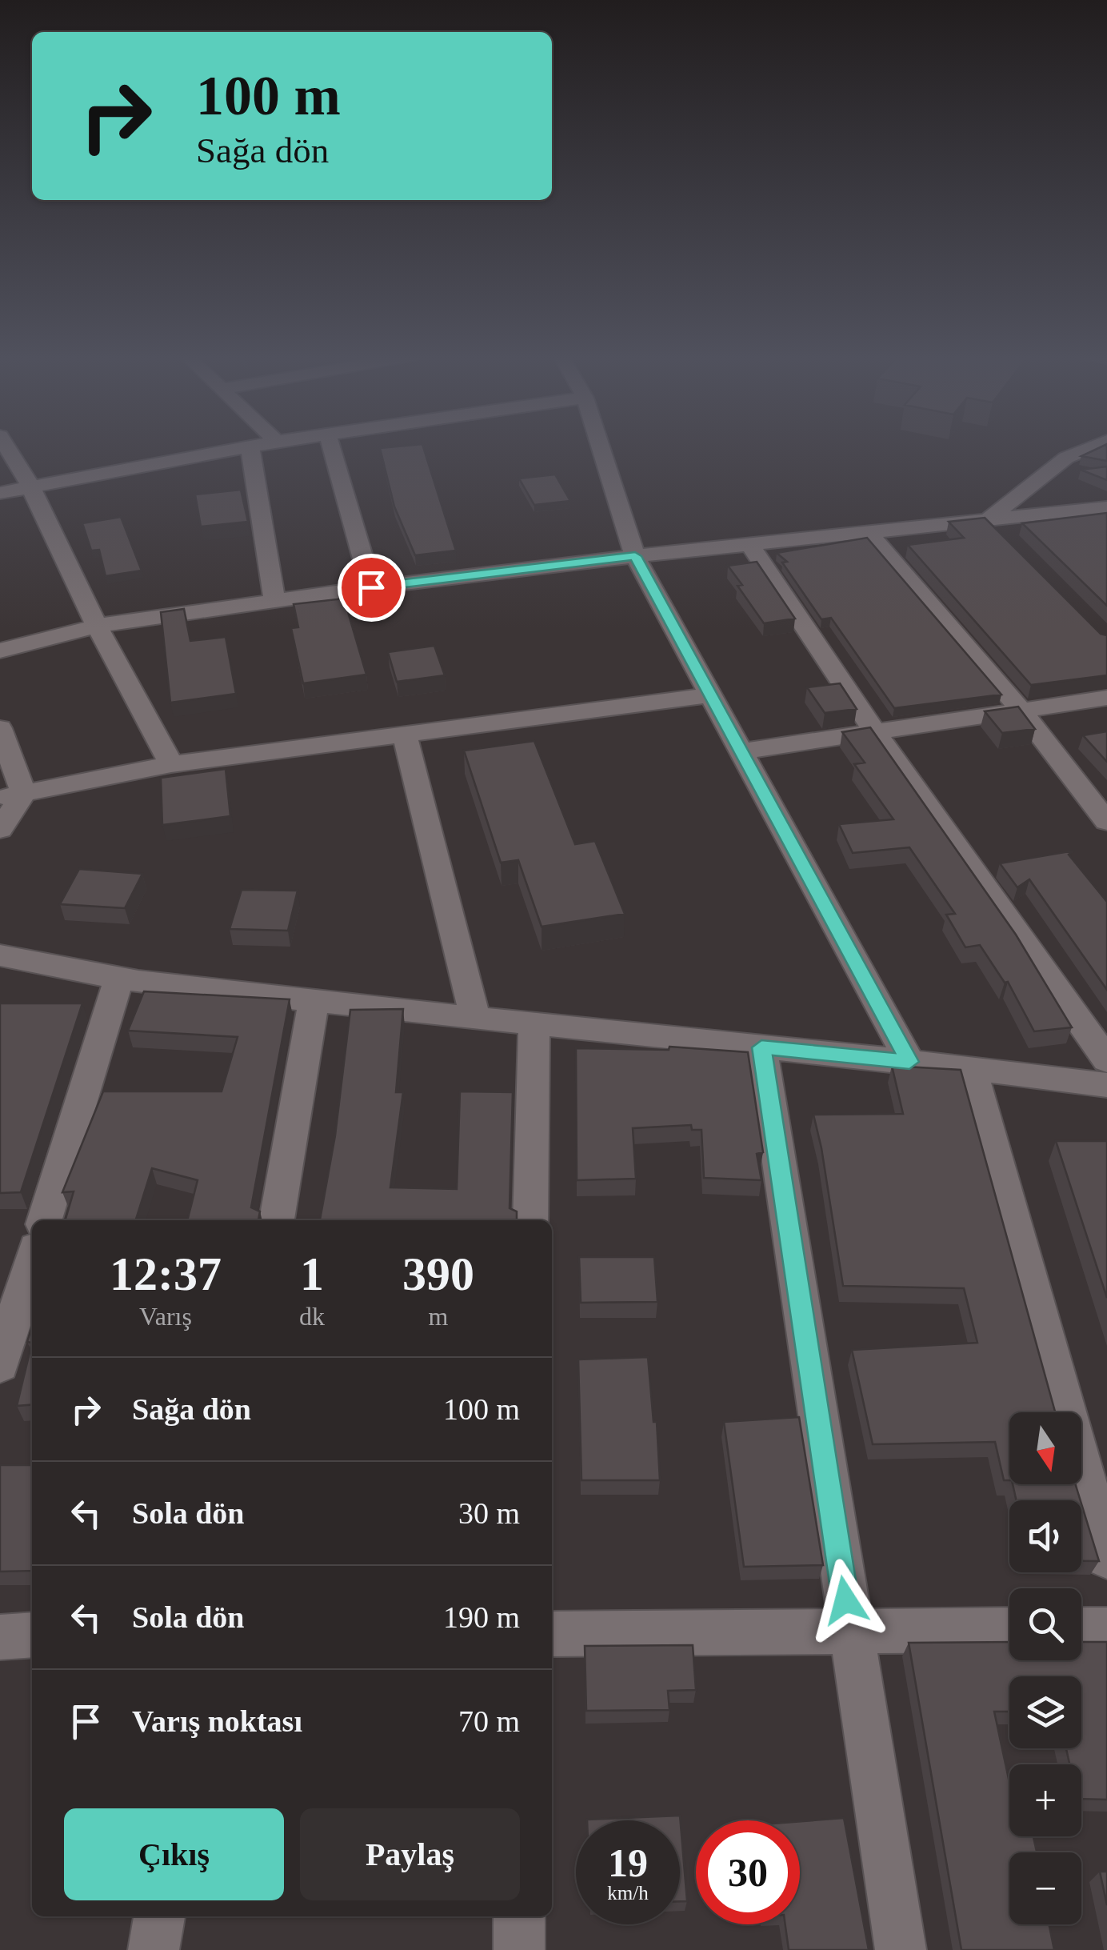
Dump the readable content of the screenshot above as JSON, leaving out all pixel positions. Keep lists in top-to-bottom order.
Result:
{
  "north": "bottom",
  "page": {
    "turn": ["100 m", "Sağa dön"],
    "eta": [
      "12:37",
      "Varış",
      "1",
      "dk",
      "390",
      "m"
    ],
    "list": [
      {
        "name": "Sağa dön",
        "value": "100 m"
      },
      {
        "name": "Sola dön",
        "value": "30 m"
      },
      {
        "name": "Sola dön",
        "value": "190 m"
      },
      {
        "name": "Varış noktası",
        "value": "70 m"
      }
    ],
    "map_buttons": ["+", "−"],
    "buttons": ["Çıkış", "Paylaş"],
    "speed": "19 km/h",
    "limit": "30"
  }
}
